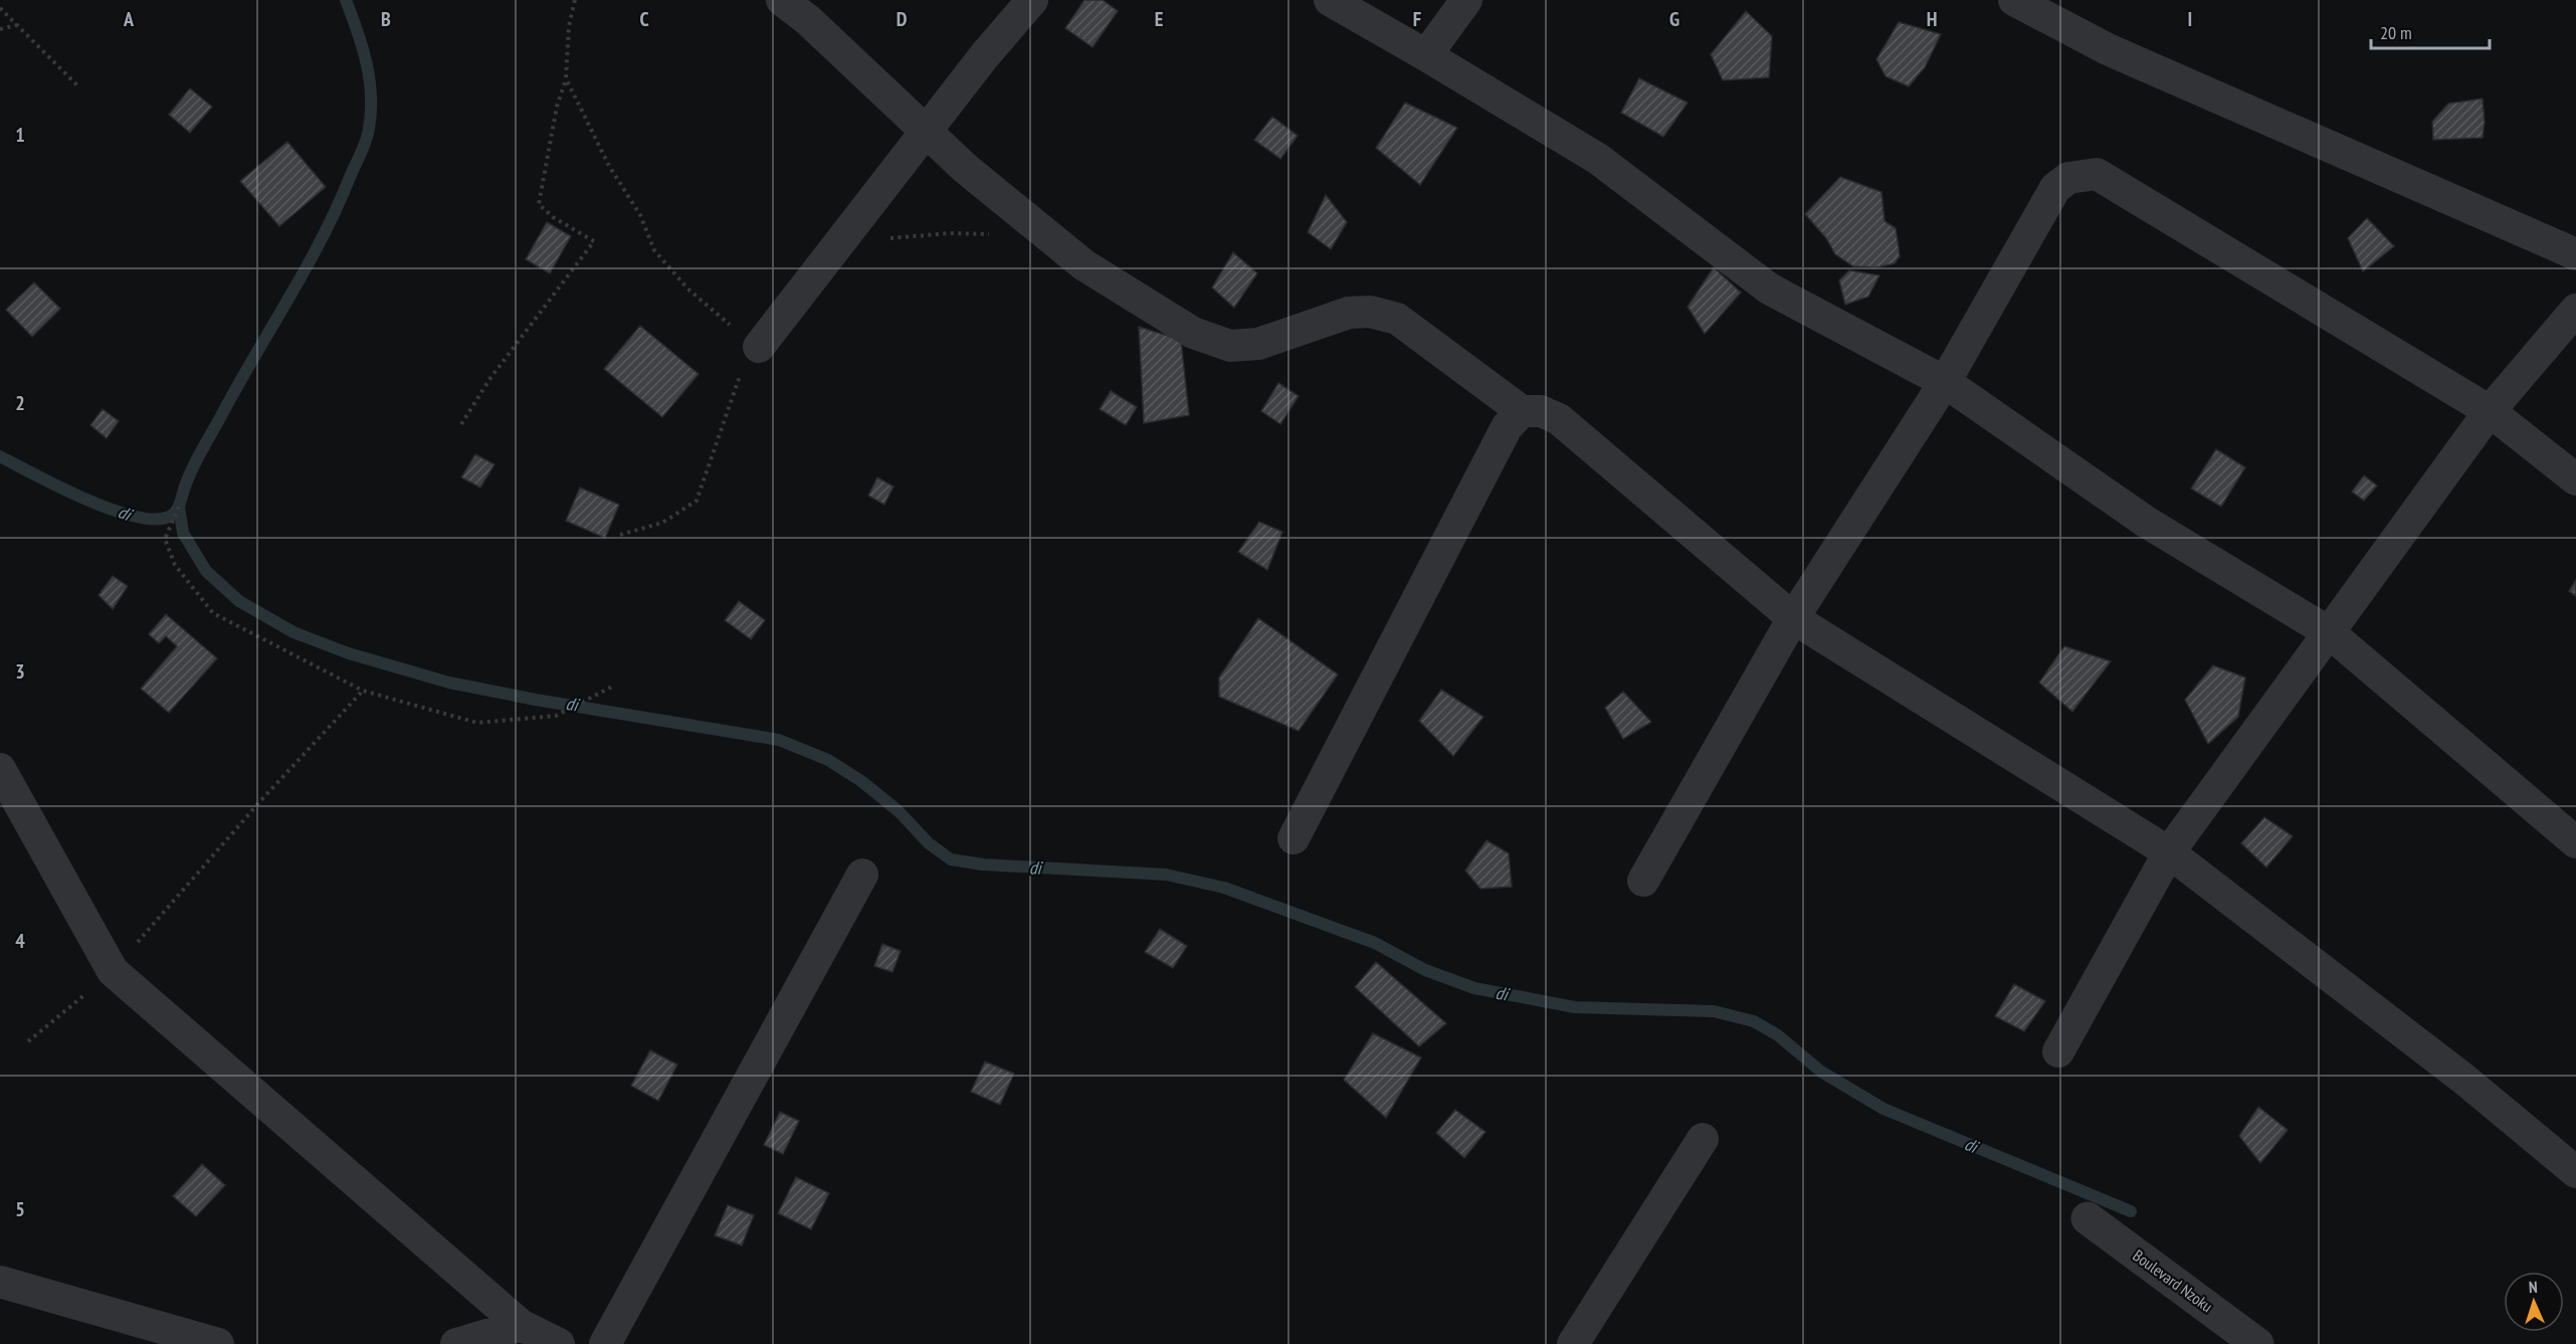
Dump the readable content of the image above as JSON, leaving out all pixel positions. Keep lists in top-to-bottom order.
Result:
{
  "streets": {
    "street": ["Boulevard Nzoku"]
  },
  "water": ["di"],
  "scale_bar": "20 m",
  "north": "top",
  "grid": {
    "columns": [
      "A",
      "B",
      "C",
      "D",
      "E",
      "F",
      "G",
      "H",
      "I"
    ],
    "rows": [
      "1",
      "2",
      "3",
      "4",
      "5"
    ]
  }
}
